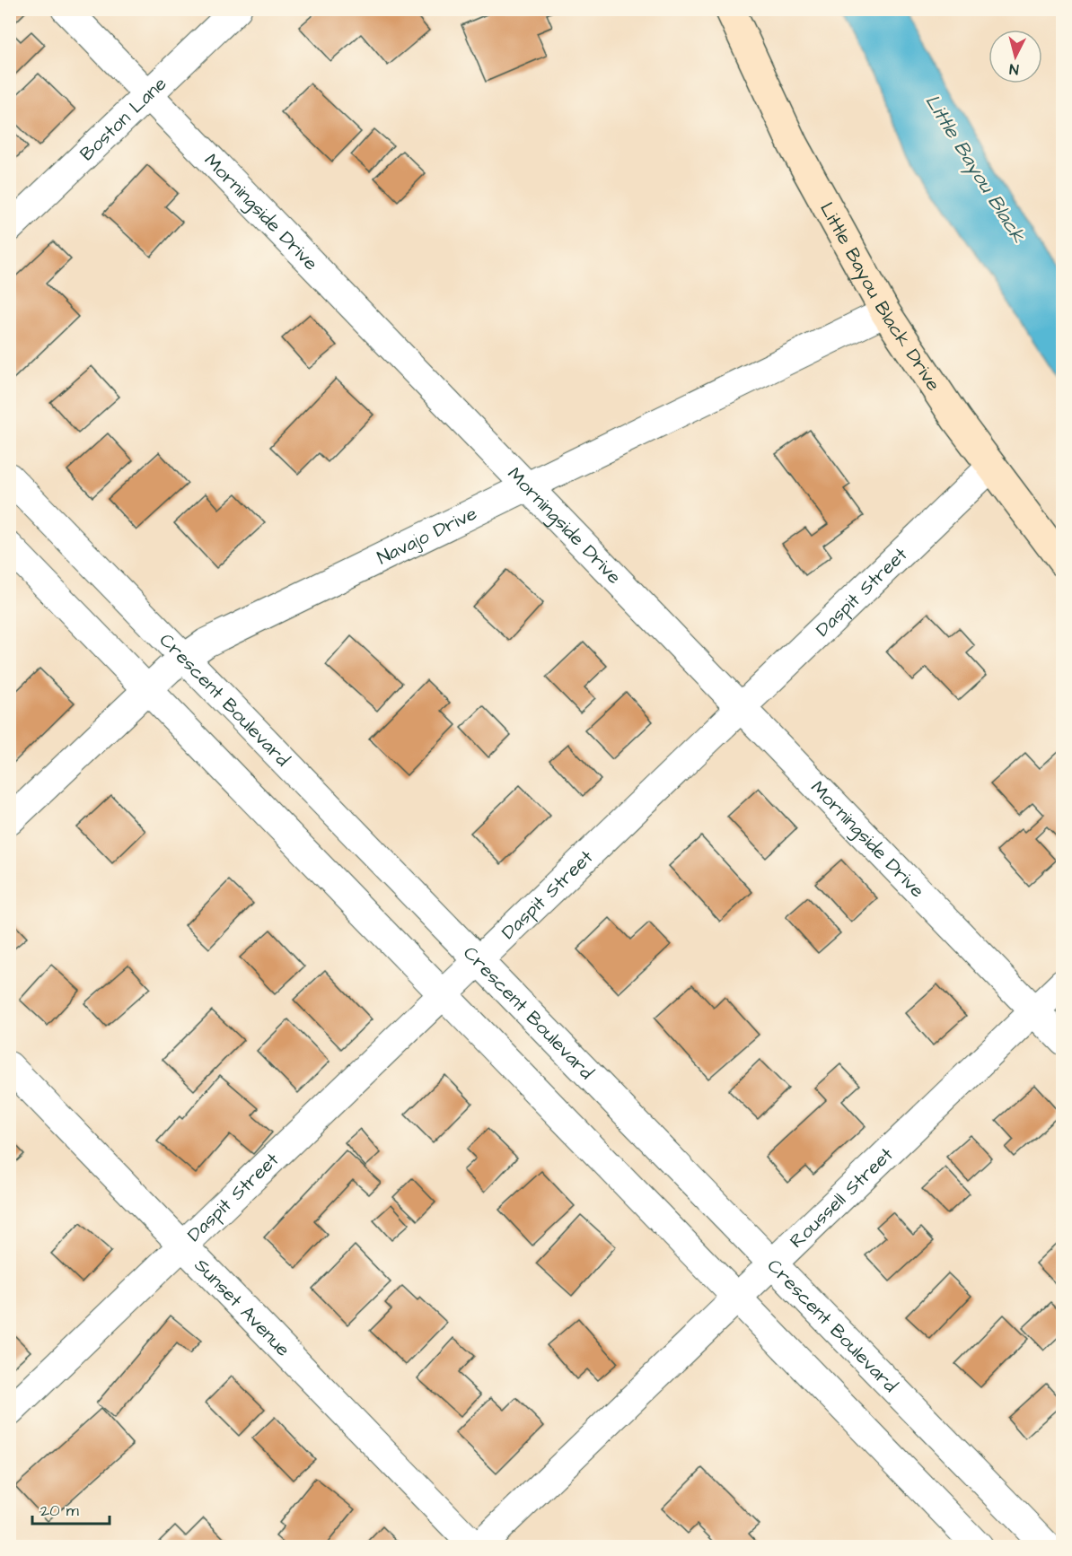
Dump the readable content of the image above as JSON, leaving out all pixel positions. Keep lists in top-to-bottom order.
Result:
{
  "streets": {
    "main road": ["Little Bayou Black Drive"],
    "street": [
      "Boston Lane",
      "Morningside Drive",
      "Navajo Drive",
      "Daspit Street",
      "Crescent Boulevard",
      "Roussell Street",
      "Sunset Avenue"
    ]
  },
  "crossings": [
    ["Boston Lane", "Morningside Drive"],
    ["Morningside Drive", "Navajo Drive"],
    ["Morningside Drive", "Daspit Street"],
    ["Morningside Drive", "Roussell Street"],
    ["Little Bayou Black Drive", "Navajo Drive"],
    ["Little Bayou Black Drive", "Daspit Street"],
    ["Navajo Drive", "Crescent Boulevard"],
    ["Daspit Street", "Crescent Boulevard"],
    ["Daspit Street", "Sunset Avenue"],
    ["Crescent Boulevard", "Roussell Street"],
    ["Roussell Street", "Sunset Avenue"]
  ],
  "water": ["Little Bayou Black"],
  "scale_bar": "20 m",
  "north": "bottom"
}
